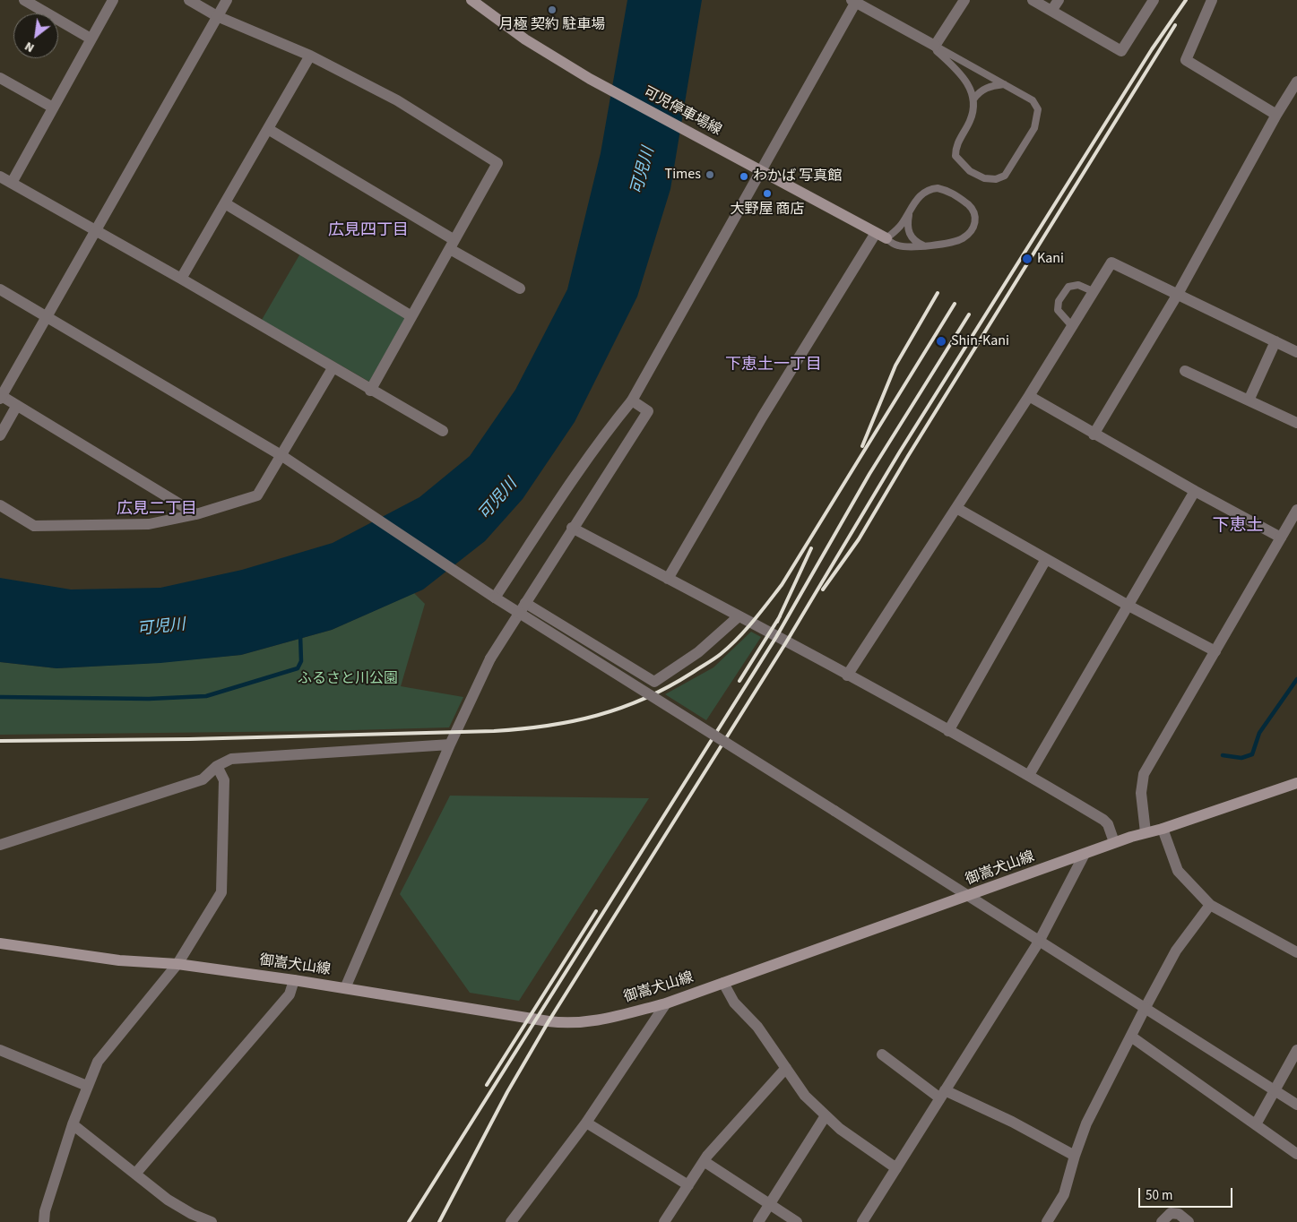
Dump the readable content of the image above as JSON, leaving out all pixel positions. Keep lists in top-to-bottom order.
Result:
{
  "streets": {
    "main road": ["可児停車場線", "御嵩犬山線"]
  },
  "districts": [
    "広見四丁目",
    "下恵土一丁目",
    "広見二丁目",
    "下恵土"
  ],
  "water": ["可児川"],
  "parks": ["ふるさと川公園"],
  "places": [
    "月極 契約 駐車場",
    "Times",
    "わかば 写真館",
    "大野屋 商店",
    "Kani",
    "Shin-Kani"
  ],
  "scale_bar": "50 m",
  "north": "bottom left"
}
